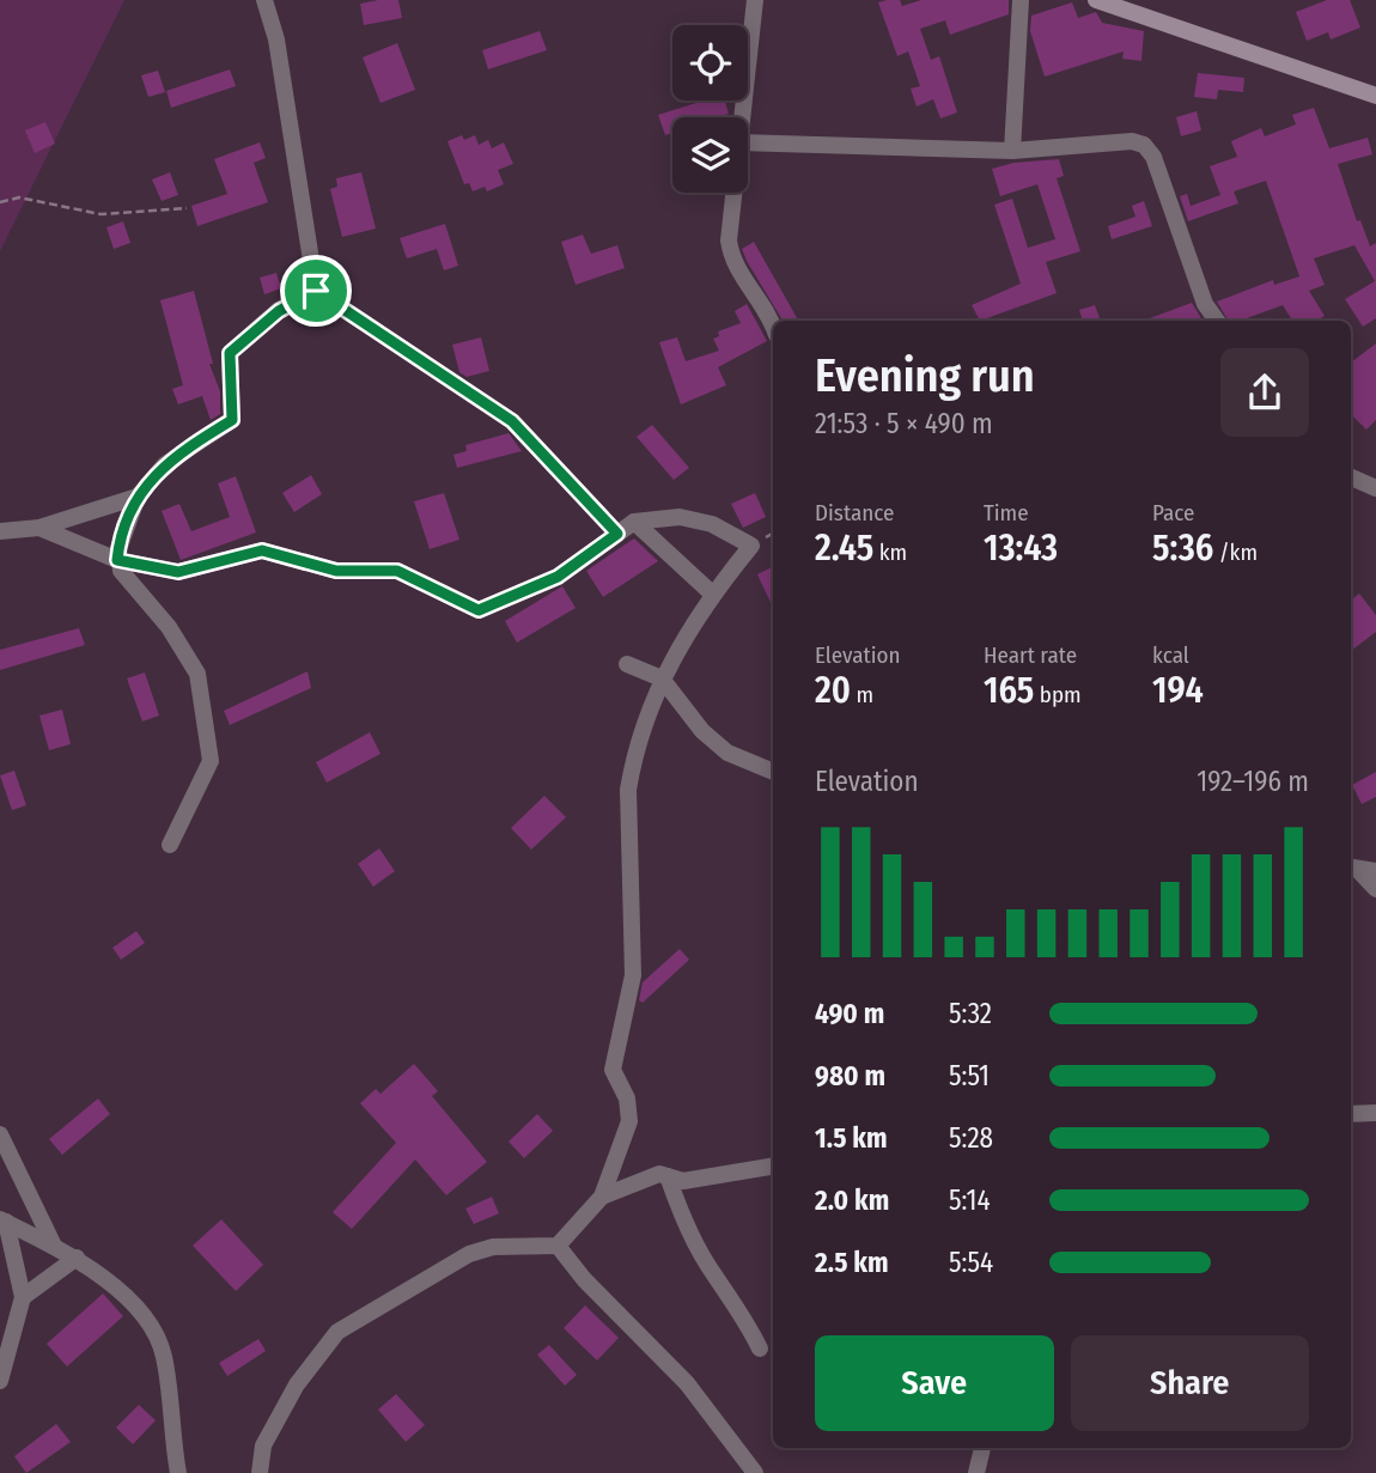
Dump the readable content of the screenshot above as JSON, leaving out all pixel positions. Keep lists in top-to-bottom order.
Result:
{
  "page": {
    "heading": ["Evening run", "21:53 · 5 × 490 m"],
    "stats": [
      ["Distance", "2.45 km"],
      ["Time", "13:43"],
      ["Pace", "5:36 /km"],
      ["Elevation", "20 m"],
      ["Heart rate", "165 bpm"],
      ["kcal", "194"]
    ],
    "chart": ["Elevation", "192–196 m"],
    "list": [
      {
        "name": "490 m",
        "note": "5:32"
      },
      {
        "name": "980 m",
        "note": "5:51"
      },
      {
        "name": "1.5 km",
        "note": "5:28"
      },
      {
        "name": "2.0 km",
        "note": "5:14"
      },
      {
        "name": "2.5 km",
        "note": "5:54"
      }
    ],
    "buttons": ["Save", "Share"]
  }
}
